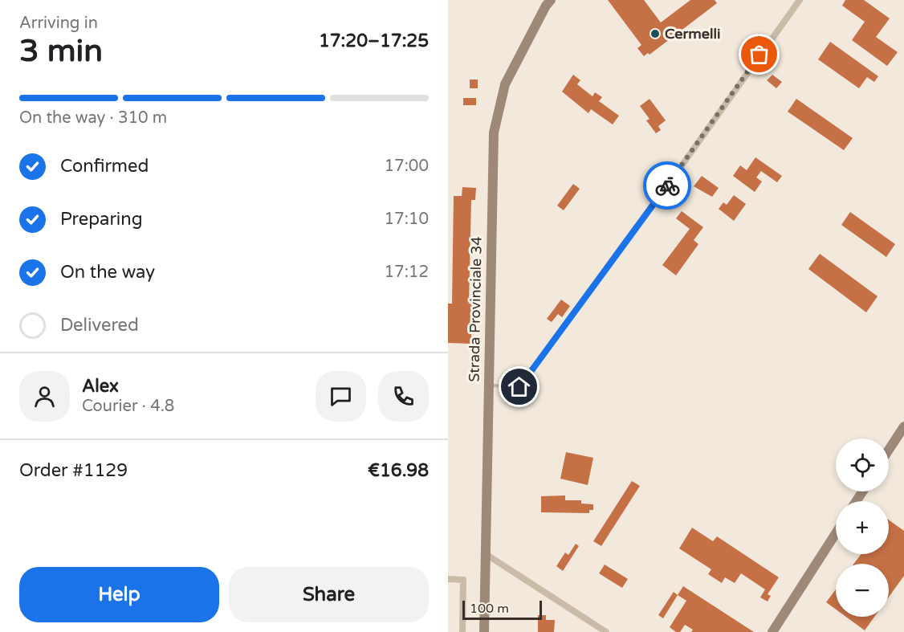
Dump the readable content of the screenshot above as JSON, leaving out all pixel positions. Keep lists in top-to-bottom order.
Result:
{
  "streets": {
    "main road": ["Strada Provinciale 34"]
  },
  "places": ["Cermelli"],
  "scale_bar": "100 m",
  "page": {
    "heading": ["3 min", "Arriving in", "17:20–17:25"],
    "panel": [
      "Alex",
      "Courier · 4.8",
      "Order #1129",
      "€16.98"
    ],
    "bar": "On the way · 310 m",
    "list": [
      ["Confirmed", "17:00"],
      ["Preparing", "17:10"],
      ["On the way", "17:12"],
      "Delivered"
    ],
    "map_buttons": ["+", "−"],
    "buttons": ["Help", "Share"],
    "scale": "100 m"
  }
}
